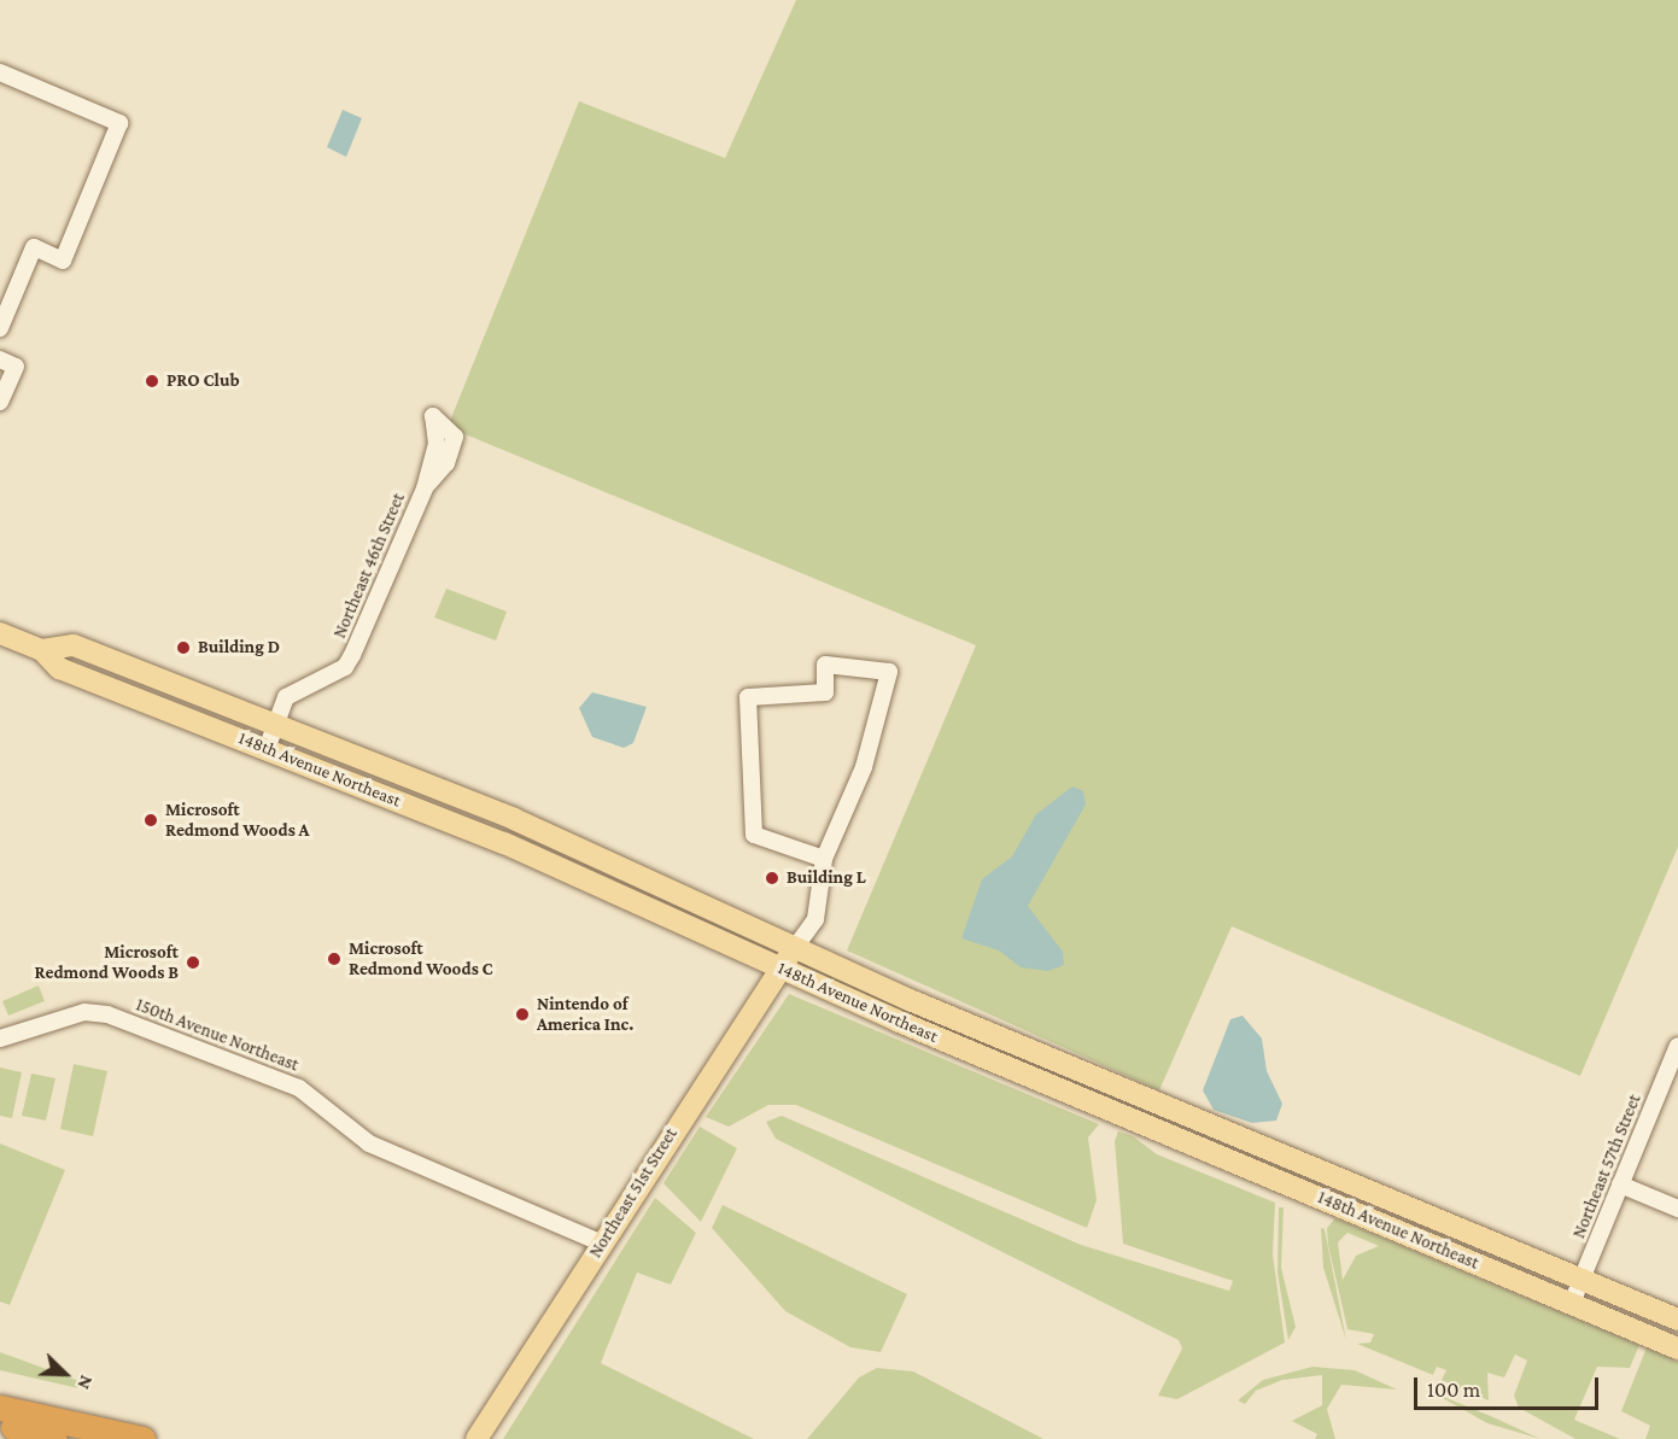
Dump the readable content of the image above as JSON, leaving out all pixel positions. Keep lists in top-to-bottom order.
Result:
{
  "streets": {
    "main road": ["148th Avenue Northeast", "Northeast 51st Street"],
    "street": ["Northeast 46th Street", "150th Avenue Northeast", "Northeast 57th Street"]
  },
  "crossings": [
    ["Northeast 46th Street", "148th Avenue Northeast"],
    ["148th Avenue Northeast", "Northeast 57th Street"],
    ["148th Avenue Northeast", "Northeast 51st Street"],
    ["150th Avenue Northeast", "Northeast 51st Street"]
  ],
  "places": [
    "PRO Club",
    "Building D",
    "Microsoft Redmond Woods A",
    "Building L",
    "Microsoft Redmond Woods C",
    "Microsoft Redmond Woods B",
    "Nintendo of America Inc."
  ],
  "scale_bar": "100 m",
  "north": "bottom right"
}
